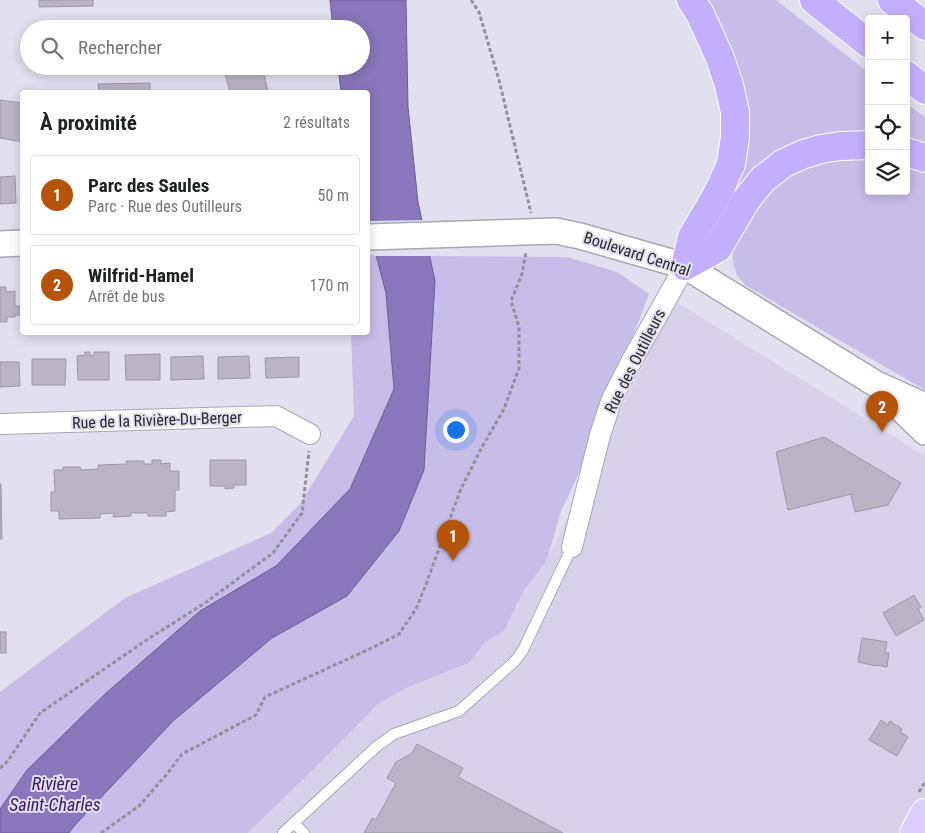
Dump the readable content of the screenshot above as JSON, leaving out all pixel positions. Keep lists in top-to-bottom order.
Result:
{
  "streets": {
    "street": ["Boulevard Central", "Rue des Outilleurs", "Rue de la Rivière-Du-Berger"]
  },
  "crossings": [
    ["Boulevard Central", "Rue des Outilleurs"]
  ],
  "water": ["Rivière Saint-Charles"],
  "page": {
    "map_buttons": ["+", "−"],
    "search": "Rechercher",
    "heading": ["À proximité", "2 résultats"],
    "list": [
      {
        "mark": "1",
        "name": "Parc des Saules",
        "note": "Parc · Rue des Outilleurs",
        "value": "50 m"
      },
      {
        "mark": "2",
        "name": "Wilfrid-Hamel",
        "note": "Arrêt de bus",
        "value": "170 m"
      }
    ],
    "pins": ["2", "1"]
  }
}
